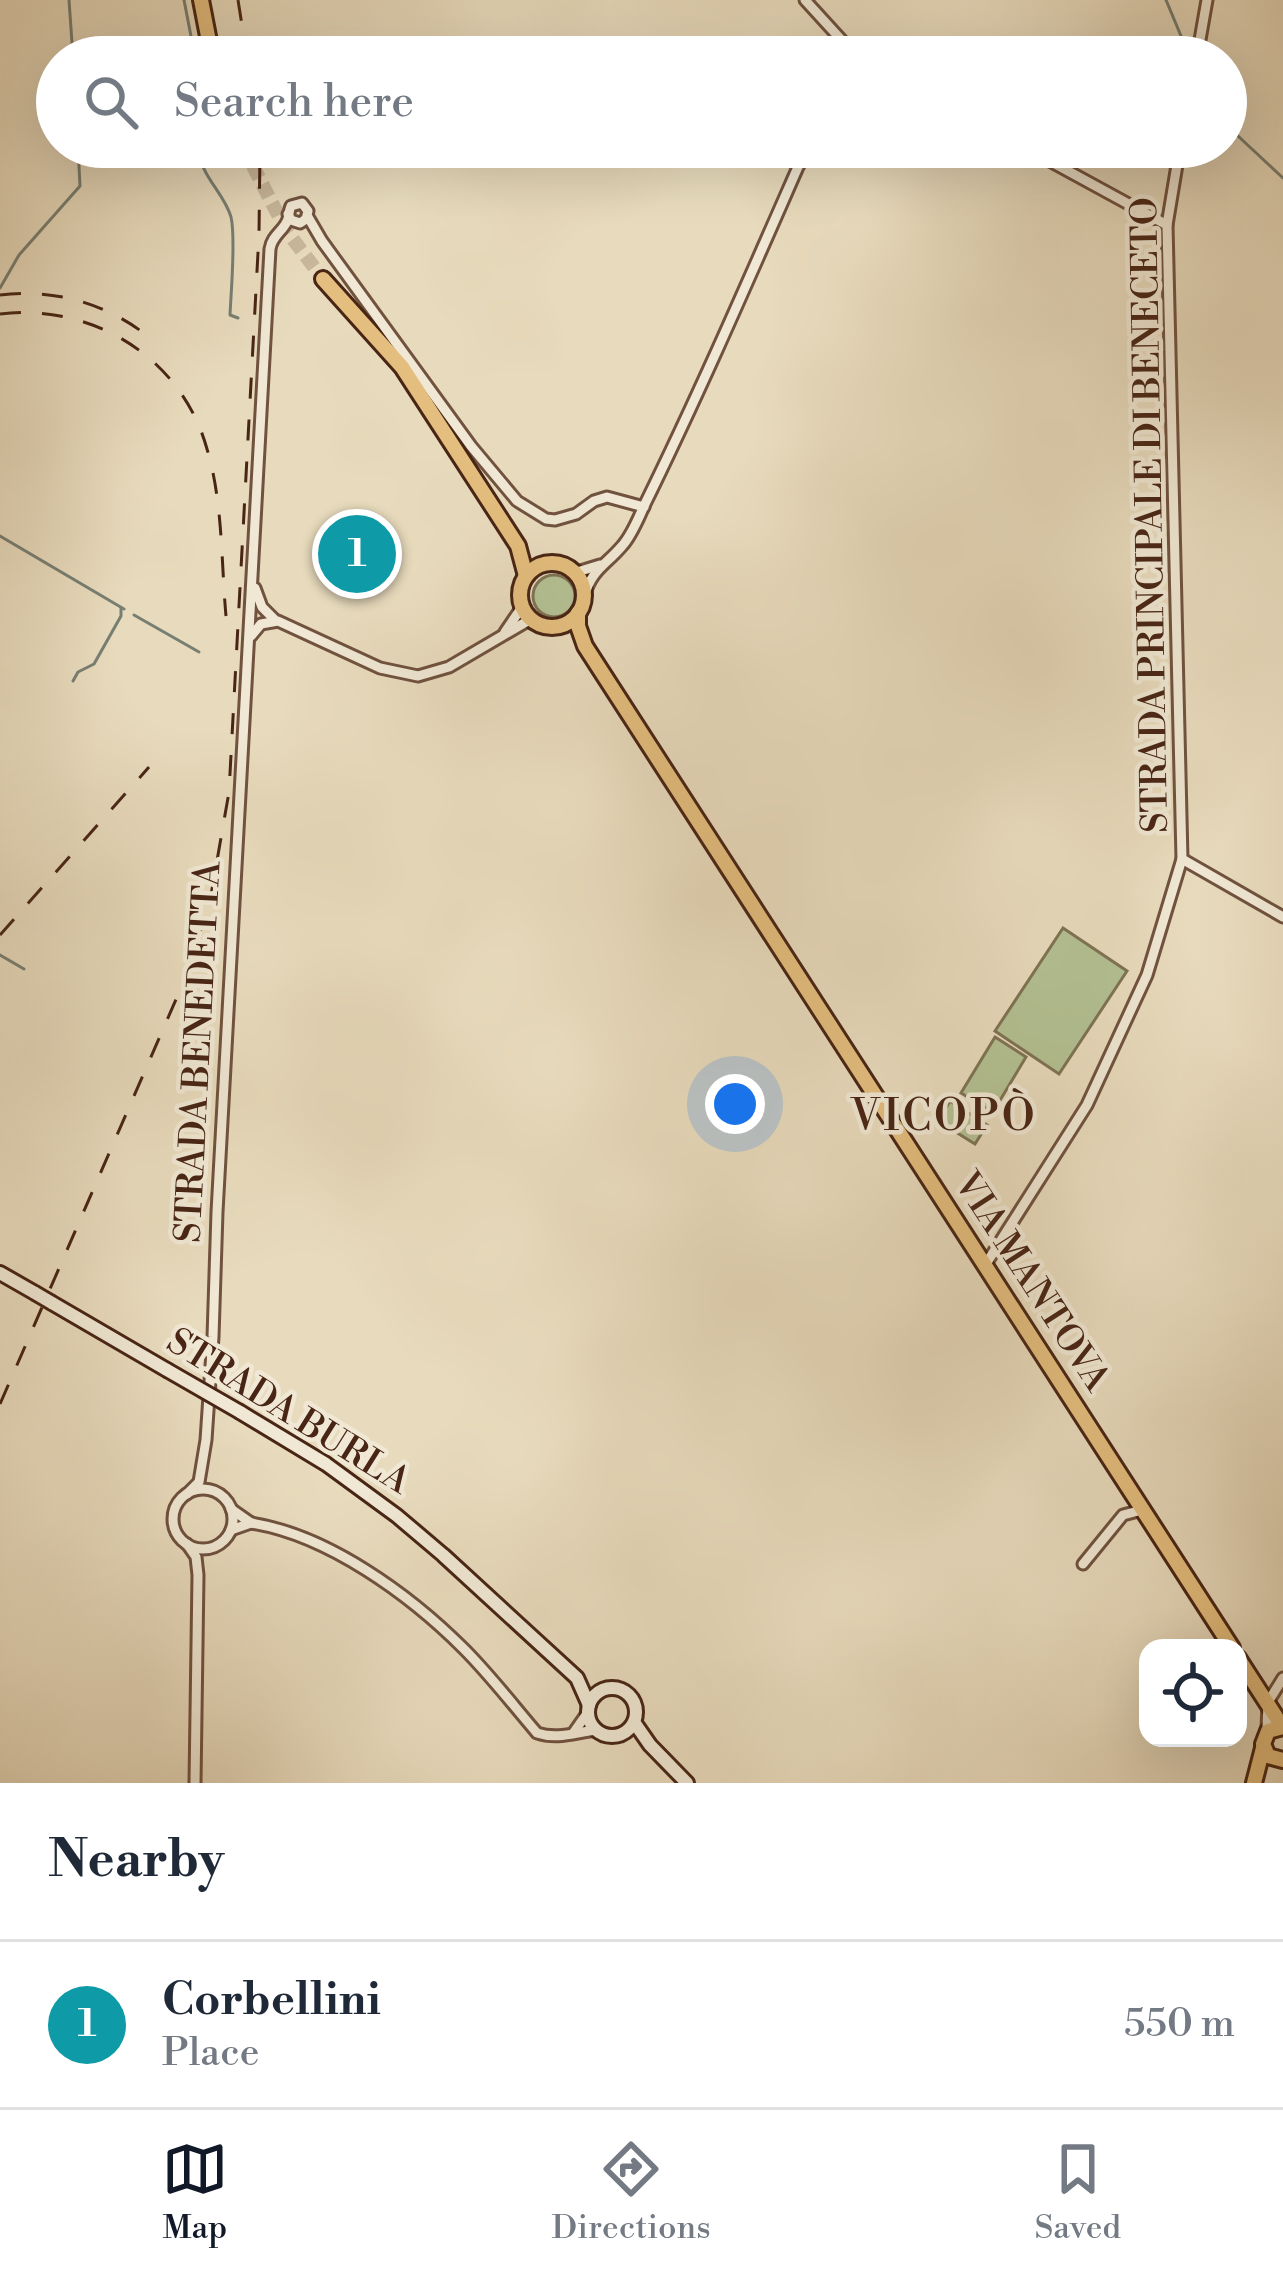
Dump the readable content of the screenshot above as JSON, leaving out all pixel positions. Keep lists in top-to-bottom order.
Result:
{
  "streets": {
    "main road": ["VIA MANTOVA", "STRADA BURLA"],
    "street": ["STRADA PRINCIPALE DI BENECETO", "STRADA BENEDETTA"]
  },
  "crossings": [
    ["STRADA PRINCIPALE DI BENECETO", "VIA MANTOVA"]
  ],
  "districts": ["VICOPÒ"],
  "page": {
    "search": "Search here",
    "pins": "1",
    "heading": "Nearby",
    "list": [
      {
        "mark": "1",
        "name": "Corbellini",
        "note": "Place",
        "value": "550 m"
      }
    ],
    "nav": ["Map", "Directions", "Saved"]
  }
}
